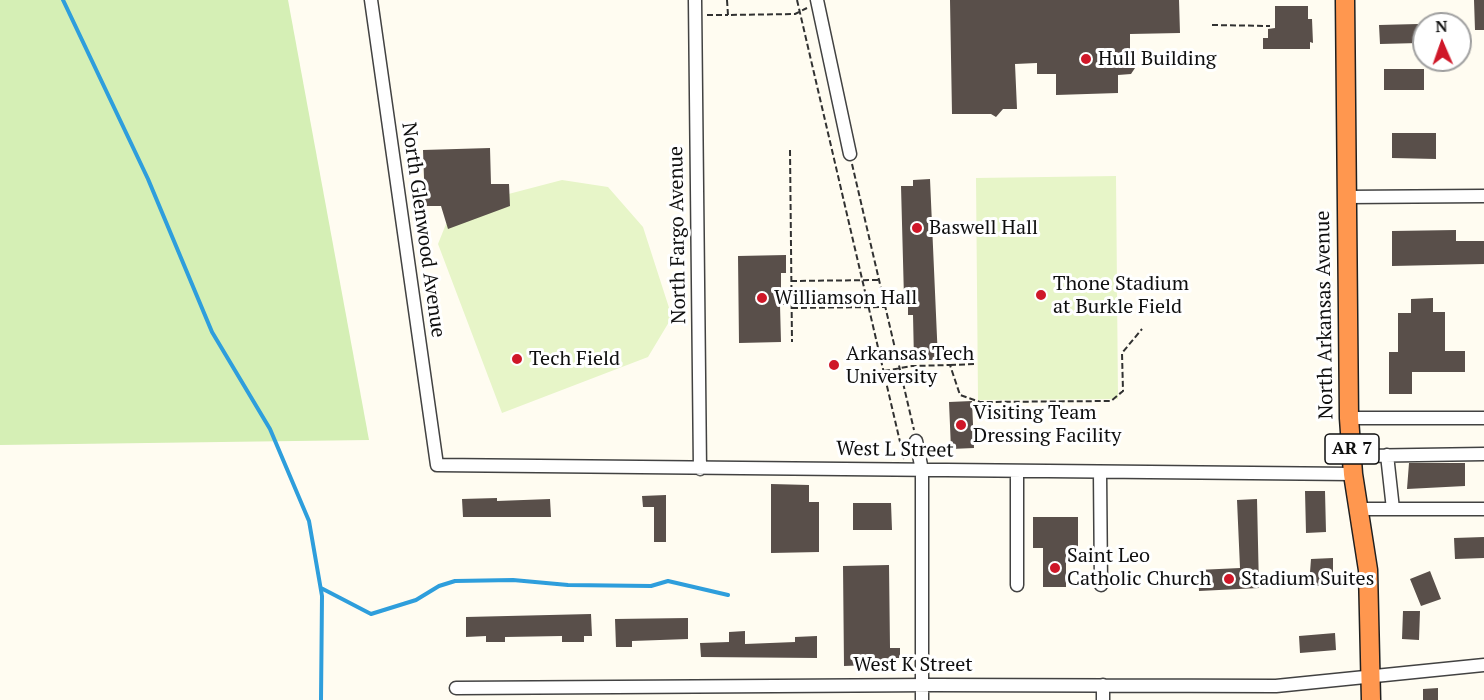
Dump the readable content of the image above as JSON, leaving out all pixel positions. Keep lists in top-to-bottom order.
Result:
{
  "streets": {
    "highway": ["North Arkansas Avenue", "AR 7"],
    "street": [
      "North Glenwood Avenue",
      "North Fargo Avenue",
      "West L Street",
      "West K Street"
    ]
  },
  "crossings": [
    ["North Glenwood Avenue", "West L Street"],
    ["North Fargo Avenue", "West L Street"],
    ["North Arkansas Avenue", "West L Street"],
    ["North Arkansas Avenue", "West K Street"]
  ],
  "places": [
    "Hull Building",
    "Baswell Hall",
    "Thone Stadium at Burkle Field",
    "Williamson Hall",
    "Tech Field",
    "Arkansas Tech University",
    "Visiting Team Dressing Facility",
    "Saint Leo Catholic Church",
    "Stadium Suites"
  ],
  "north": "top"
}
